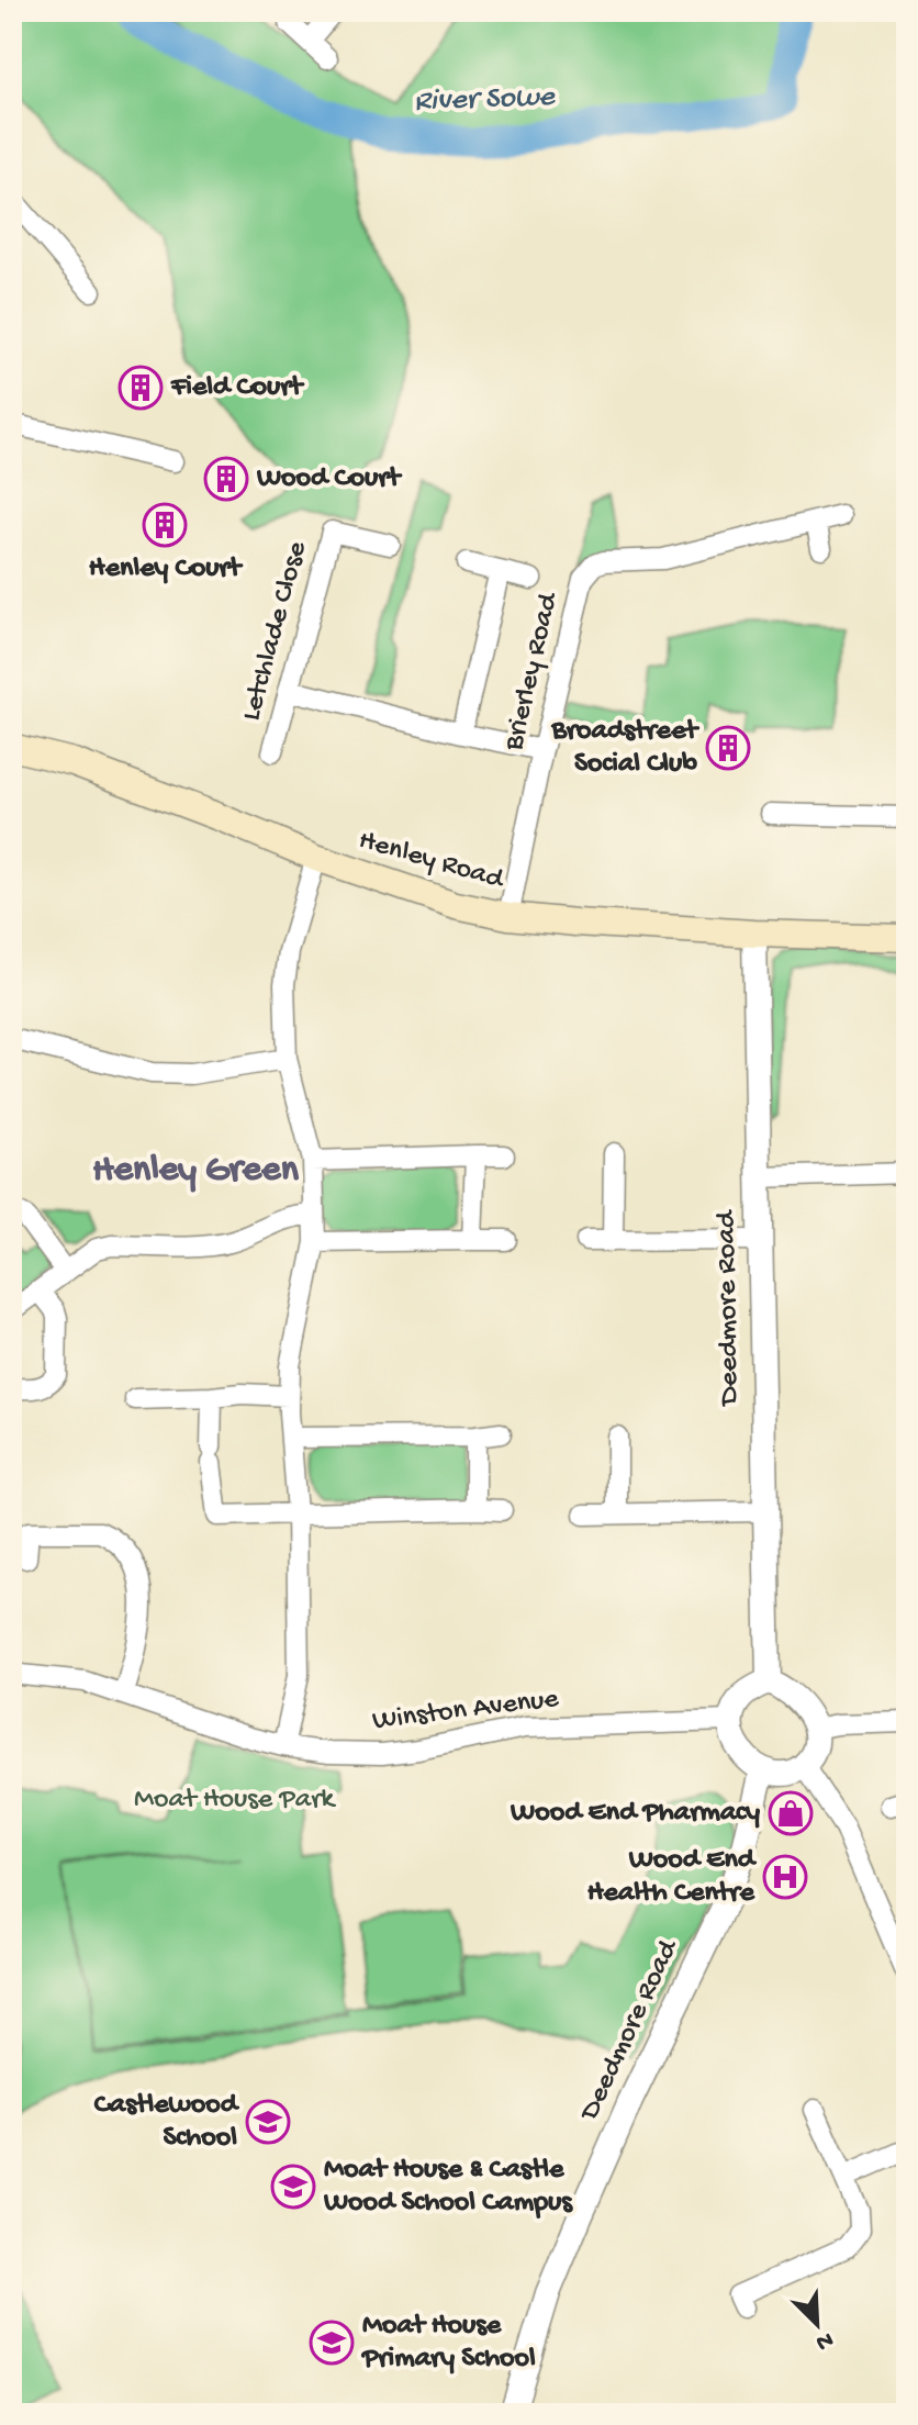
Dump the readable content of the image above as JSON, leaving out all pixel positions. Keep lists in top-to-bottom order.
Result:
{
  "streets": {
    "main road": ["Henley Road"],
    "street": [
      "Letchlade Close",
      "Brierley Road",
      "Deedmore Road",
      "Winston Avenue"
    ]
  },
  "crossings": [
    ["Brierley Road", "Henley Road"],
    ["Henley Road", "Deedmore Road"],
    ["Deedmore Road", "Winston Avenue"]
  ],
  "districts": ["Henley Green"],
  "water": ["River Sowe"],
  "parks": ["Moat House Park"],
  "places": {
    "building": [
      "Field Court",
      "Wood Court",
      "Henley Court",
      "Broadstreet Social Club"
    ],
    "shop": ["Wood End Pharmacy"],
    "hospital": ["Wood End Health Centre"],
    "school or university": ["Castlewood School", "Moat House & Castle Wood School Campus", "Moat House Primary School"]
  },
  "north": "bottom right"
}
